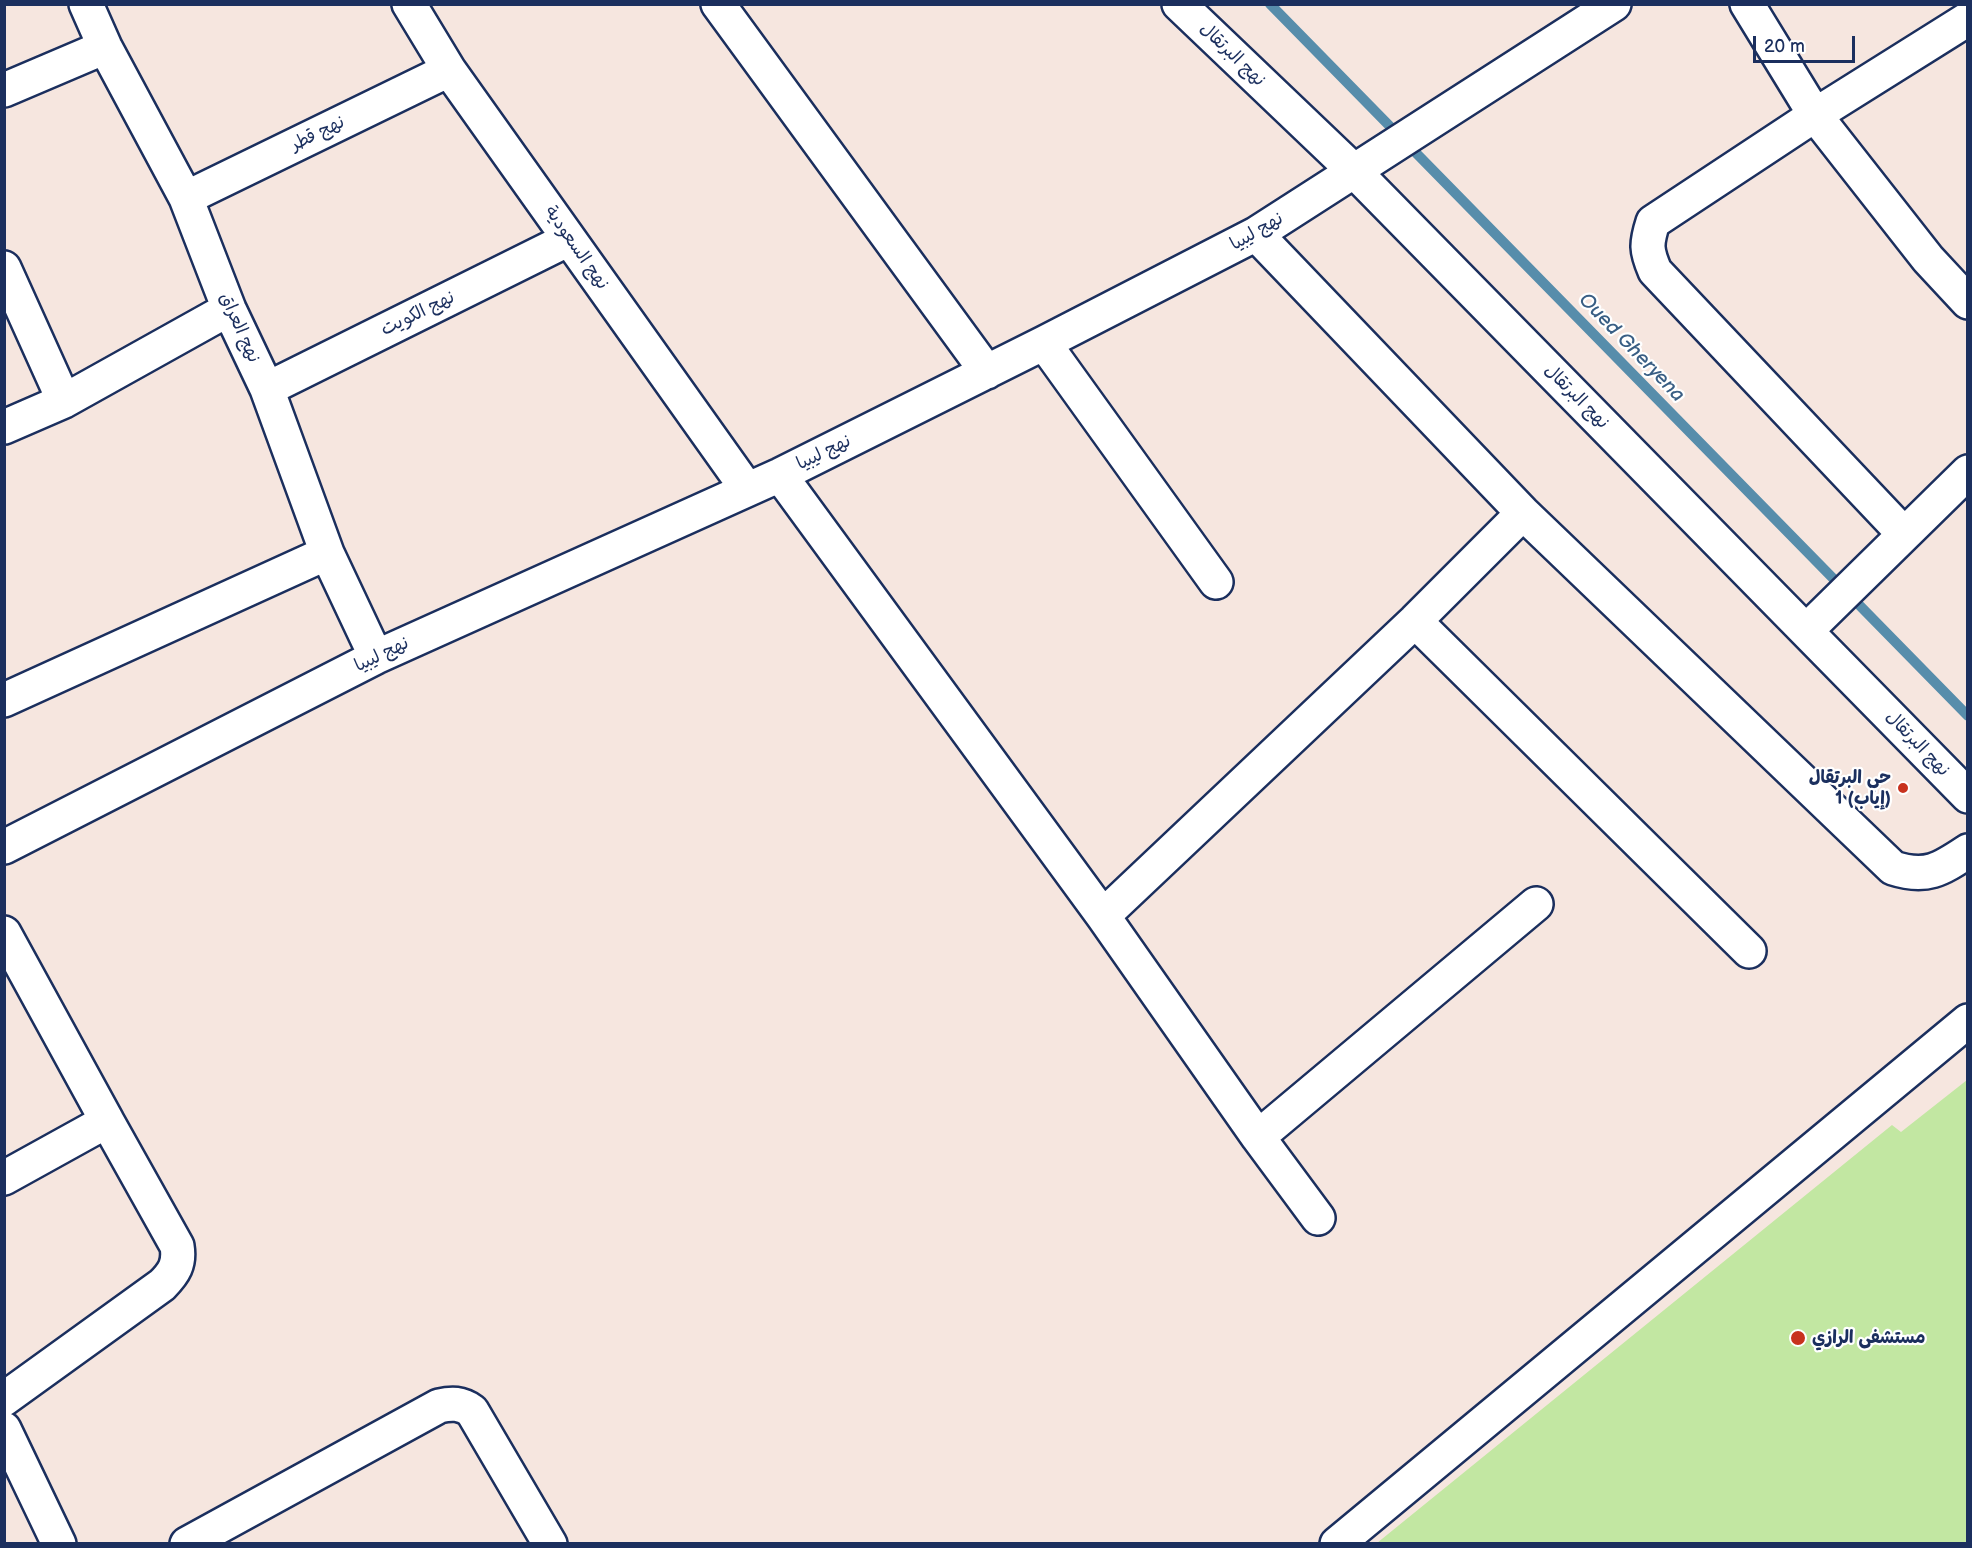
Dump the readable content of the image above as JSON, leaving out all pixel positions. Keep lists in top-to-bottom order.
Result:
{
  "streets": {
    "street": [
      "نهج البرتقال",
      "نهج قطر",
      "نهج ليبيا",
      "نهج السعودية",
      "نهج الكويت",
      "نهج العراق"
    ]
  },
  "crossings": [
    ["نهج البرتقال", "نهج ليبيا"],
    ["نهج قطر", "نهج السعودية"],
    ["نهج قطر", "نهج العراق"],
    ["نهج ليبيا", "نهج السعودية"],
    ["نهج ليبيا", "نهج العراق"],
    ["نهج السعودية", "نهج الكويت"],
    ["نهج الكويت", "نهج العراق"]
  ],
  "water": ["Oued Gheryena"],
  "places": ["حي البرتقال 1 (إياب)", "مستشفى الرازي"],
  "scale_bar": "20 m"
}
